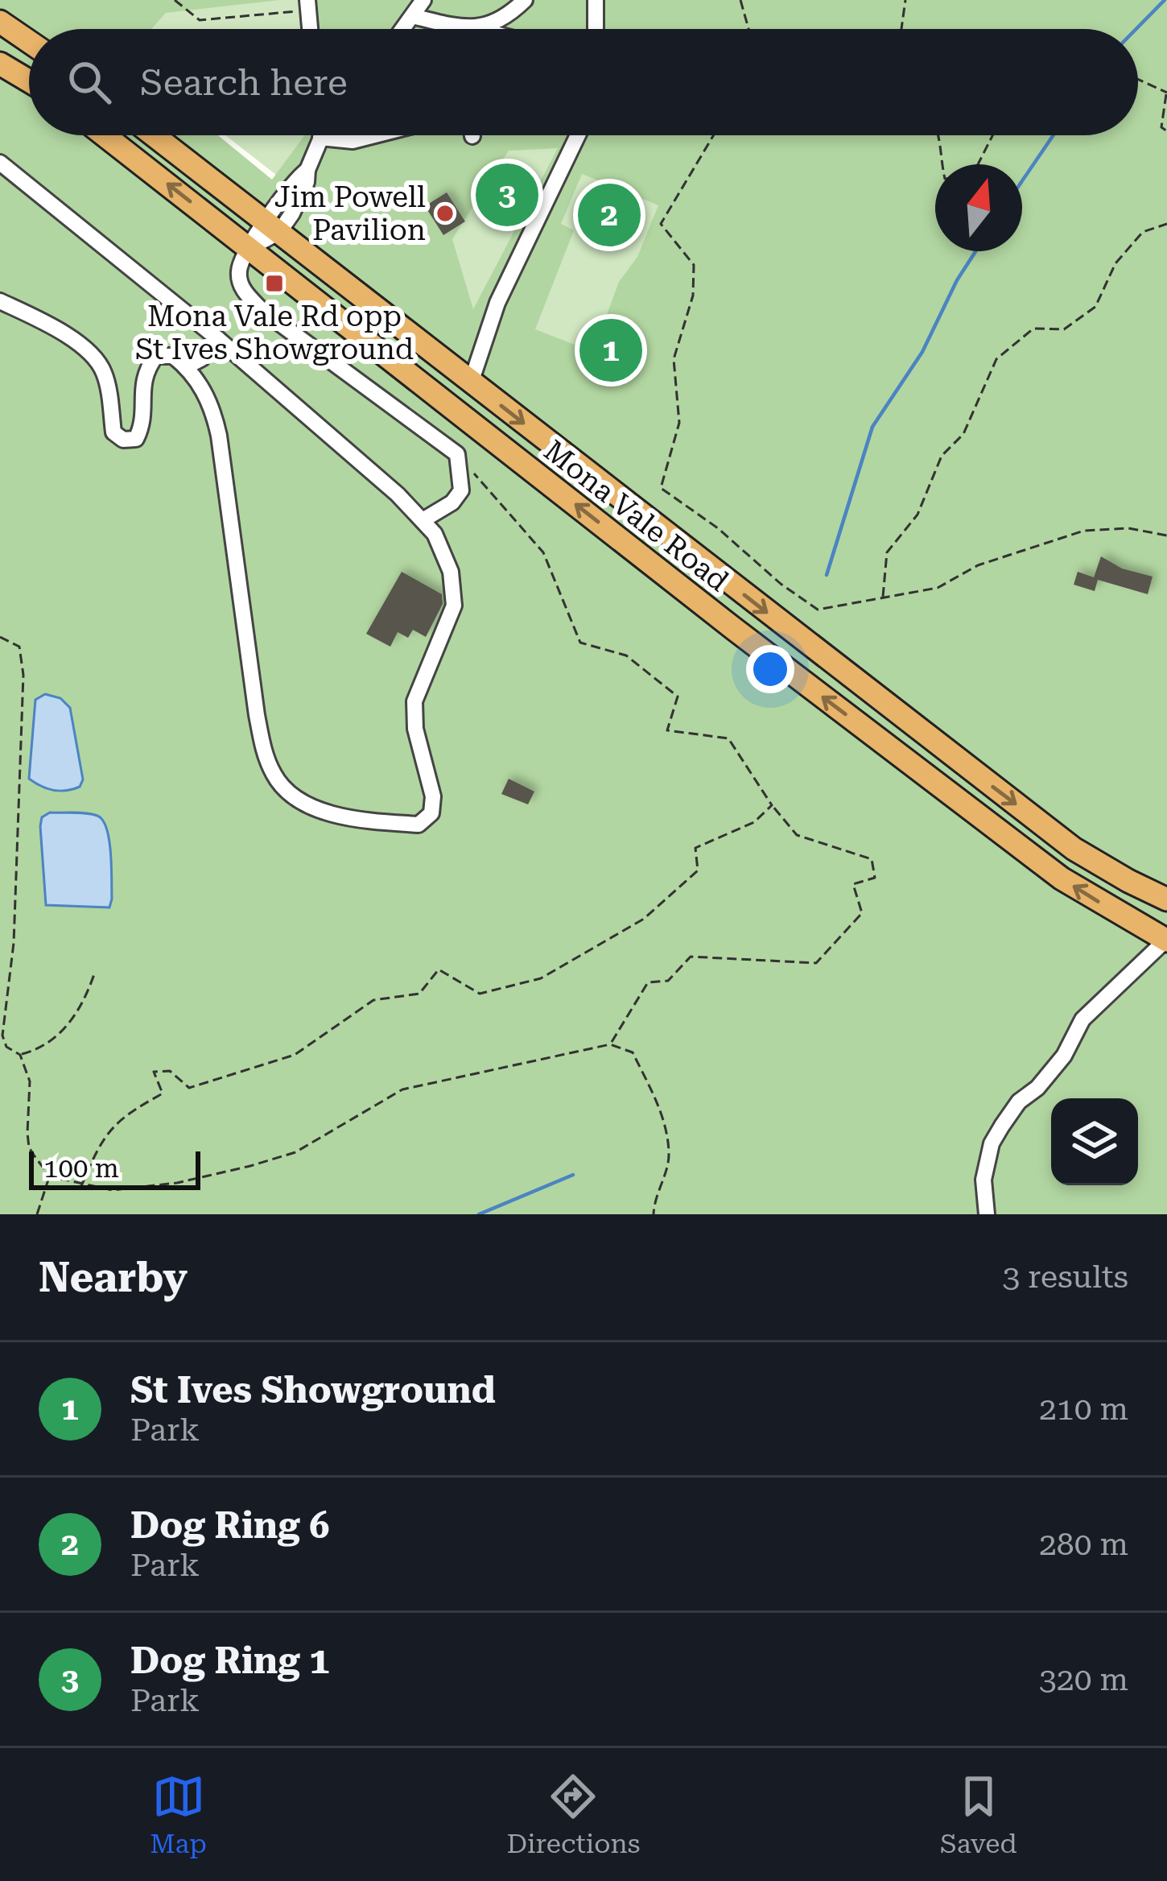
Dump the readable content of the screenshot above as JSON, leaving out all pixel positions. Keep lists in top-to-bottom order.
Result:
{
  "streets": {
    "highway": ["Mona Vale Road"]
  },
  "places": {
    "other": ["Jim Powell Pavilion"],
    "transit": ["Mona Vale Rd opp St Ives Showground"]
  },
  "scale_bar": "100 m",
  "north": "top",
  "page": {
    "search": "Search here",
    "pins": ["3", "2", "1"],
    "scale": "100 m",
    "heading": ["Nearby", "3 results"],
    "list": [
      {
        "mark": "1",
        "name": "St Ives Showground",
        "note": "Park",
        "value": "210 m"
      },
      {
        "mark": "2",
        "name": "Dog Ring 6",
        "note": "Park",
        "value": "280 m"
      },
      {
        "mark": "3",
        "name": "Dog Ring 1",
        "note": "Park",
        "value": "320 m"
      }
    ],
    "nav": ["Map", "Directions", "Saved"]
  }
}
